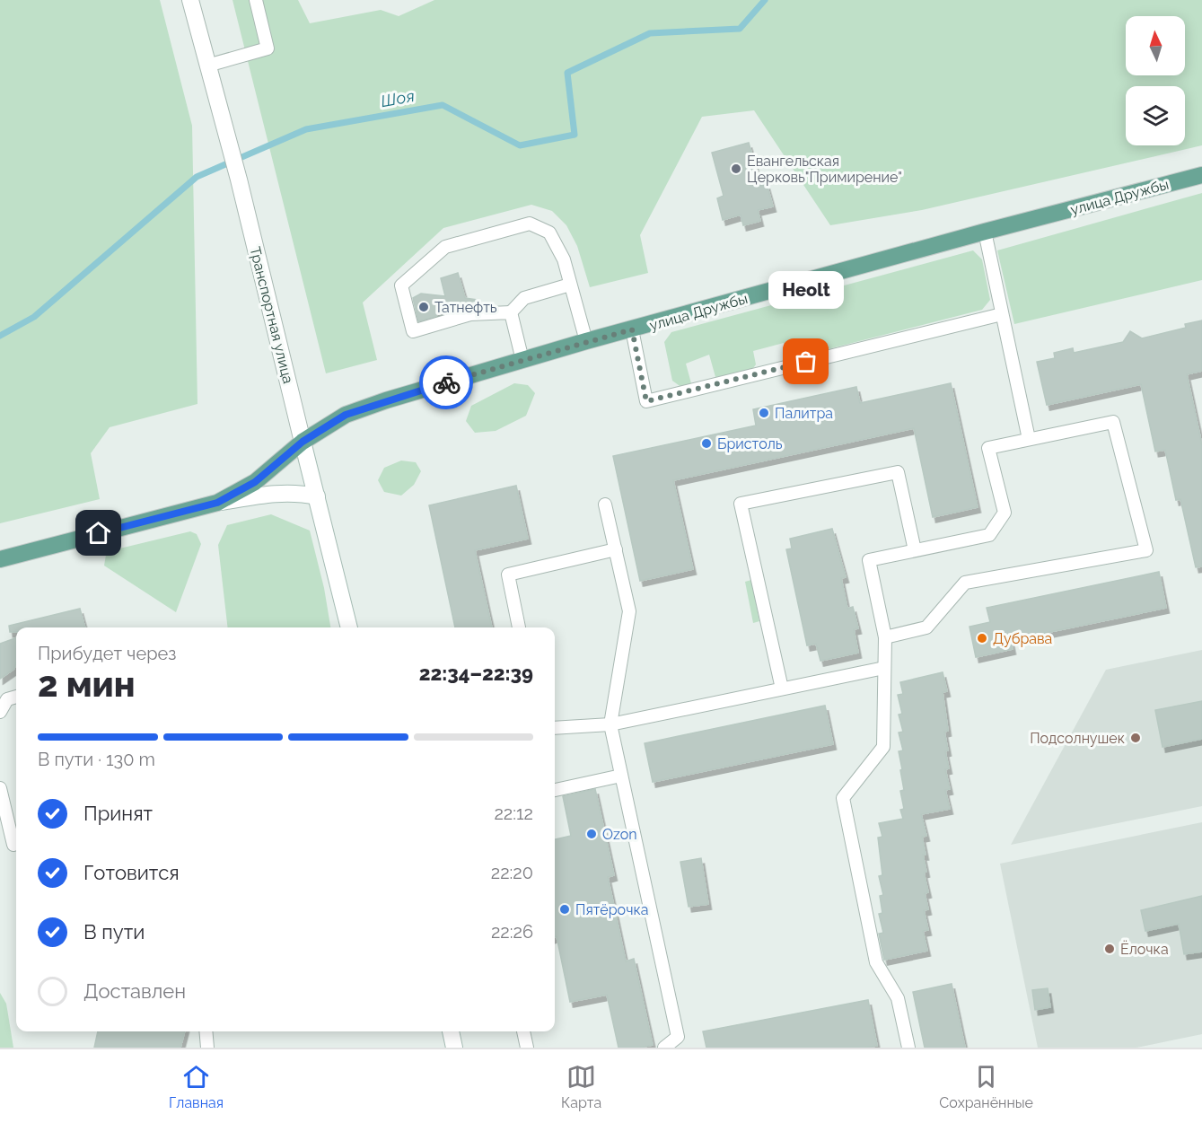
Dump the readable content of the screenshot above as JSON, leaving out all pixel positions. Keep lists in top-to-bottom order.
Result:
{
  "streets": {
    "main road": ["улица Дружбы"],
    "street": ["Транспортная улица"]
  },
  "crossings": [
    ["улица Дружбы", "Транспортная улица"]
  ],
  "water": ["Шоя"],
  "places": [
    "Евангельская Церковь\"Примирение\"",
    "Татнефть",
    "Heolt",
    "Палитра",
    "Бристоль",
    "Дубрава",
    "Подсолнушек",
    "Ozon",
    "Пятёрочка",
    "Ёлочка"
  ],
  "north": "top",
  "page": {
    "bubble": "Heolt",
    "heading": ["2 мин", "Прибудет через", "22:34–22:39"],
    "bar": "В пути · 130 m",
    "list": [
      ["Принят", "22:12"],
      ["Готовится", "22:20"],
      ["В пути", "22:26"],
      "Доставлен"
    ],
    "tabs": ["Главная", "Карта", "Сохранённые"]
  }
}
